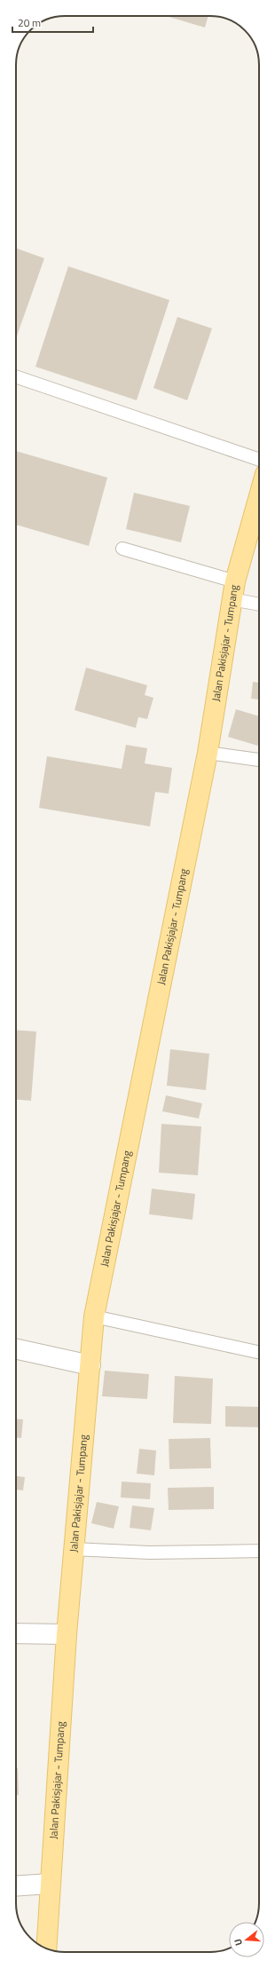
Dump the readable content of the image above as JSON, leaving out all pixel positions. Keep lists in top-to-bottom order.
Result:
{
  "streets": {
    "main road": ["Jalan Pakisjajar - Tumpang"]
  },
  "scale_bar": "20 m",
  "north": "left"
}
